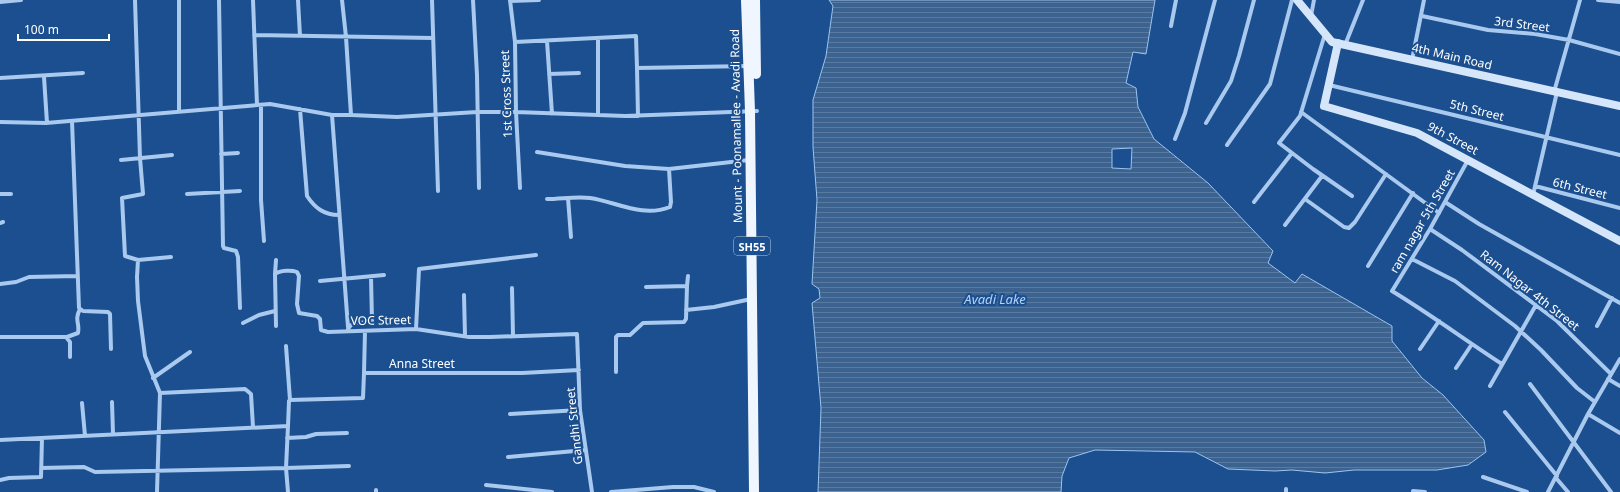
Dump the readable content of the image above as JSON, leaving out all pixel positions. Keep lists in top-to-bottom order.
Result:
{
  "streets": {
    "main road": ["Mount - Poonamallee - Avadi Road", "SH55"],
    "street": [
      "3rd Street",
      "4th Main Road",
      "1st Cross Street",
      "5th Street",
      "9th Street",
      "6th Street",
      "ram nagar 5th Street",
      "Ram Nagar 4th Street",
      "VOC Street",
      "Anna Street",
      "Gandhi Street"
    ]
  },
  "crossings": [
    ["4th Main Road", "9th Street"],
    ["5th Street", "9th Street"],
    ["9th Street", "ram nagar 5th Street"],
    ["ram nagar 5th Street", "Ram Nagar 4th Street"],
    ["VOC Street", "Gandhi Street"],
    ["Anna Street", "Gandhi Street"]
  ],
  "water": ["Avadi Lake"],
  "scale_bar": "100 m"
}
